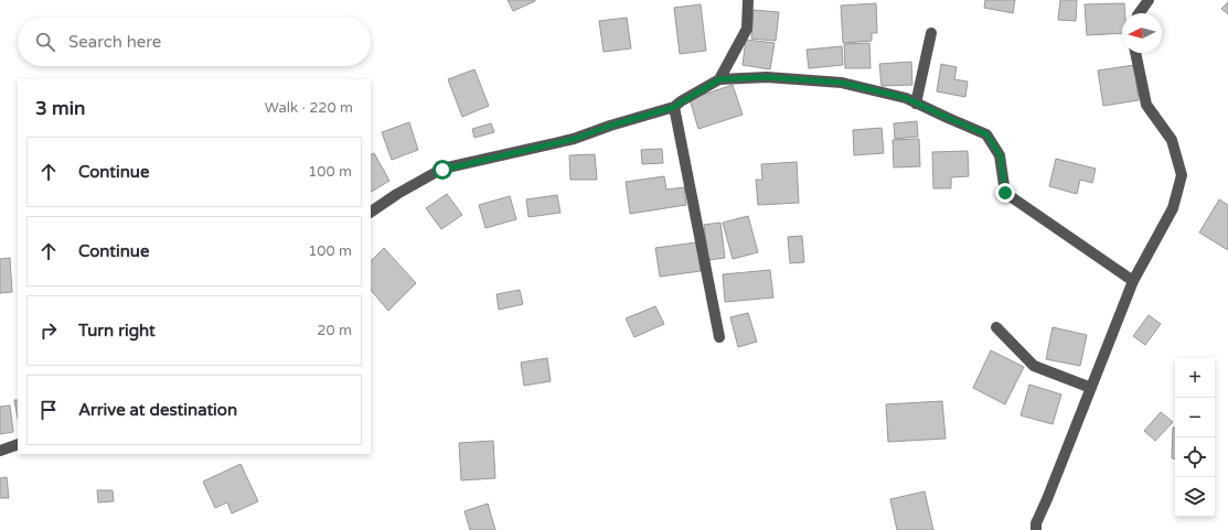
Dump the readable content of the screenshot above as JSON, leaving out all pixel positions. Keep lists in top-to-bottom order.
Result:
{
  "north": "left",
  "page": {
    "search": "Search here",
    "heading": ["3 min", "Walk · 220 m"],
    "list": [
      ["Continue", "100 m"],
      ["Continue", "100 m"],
      ["Turn right", "20 m"],
      "Arrive at destination"
    ],
    "map_buttons": ["+", "−"]
  }
}
